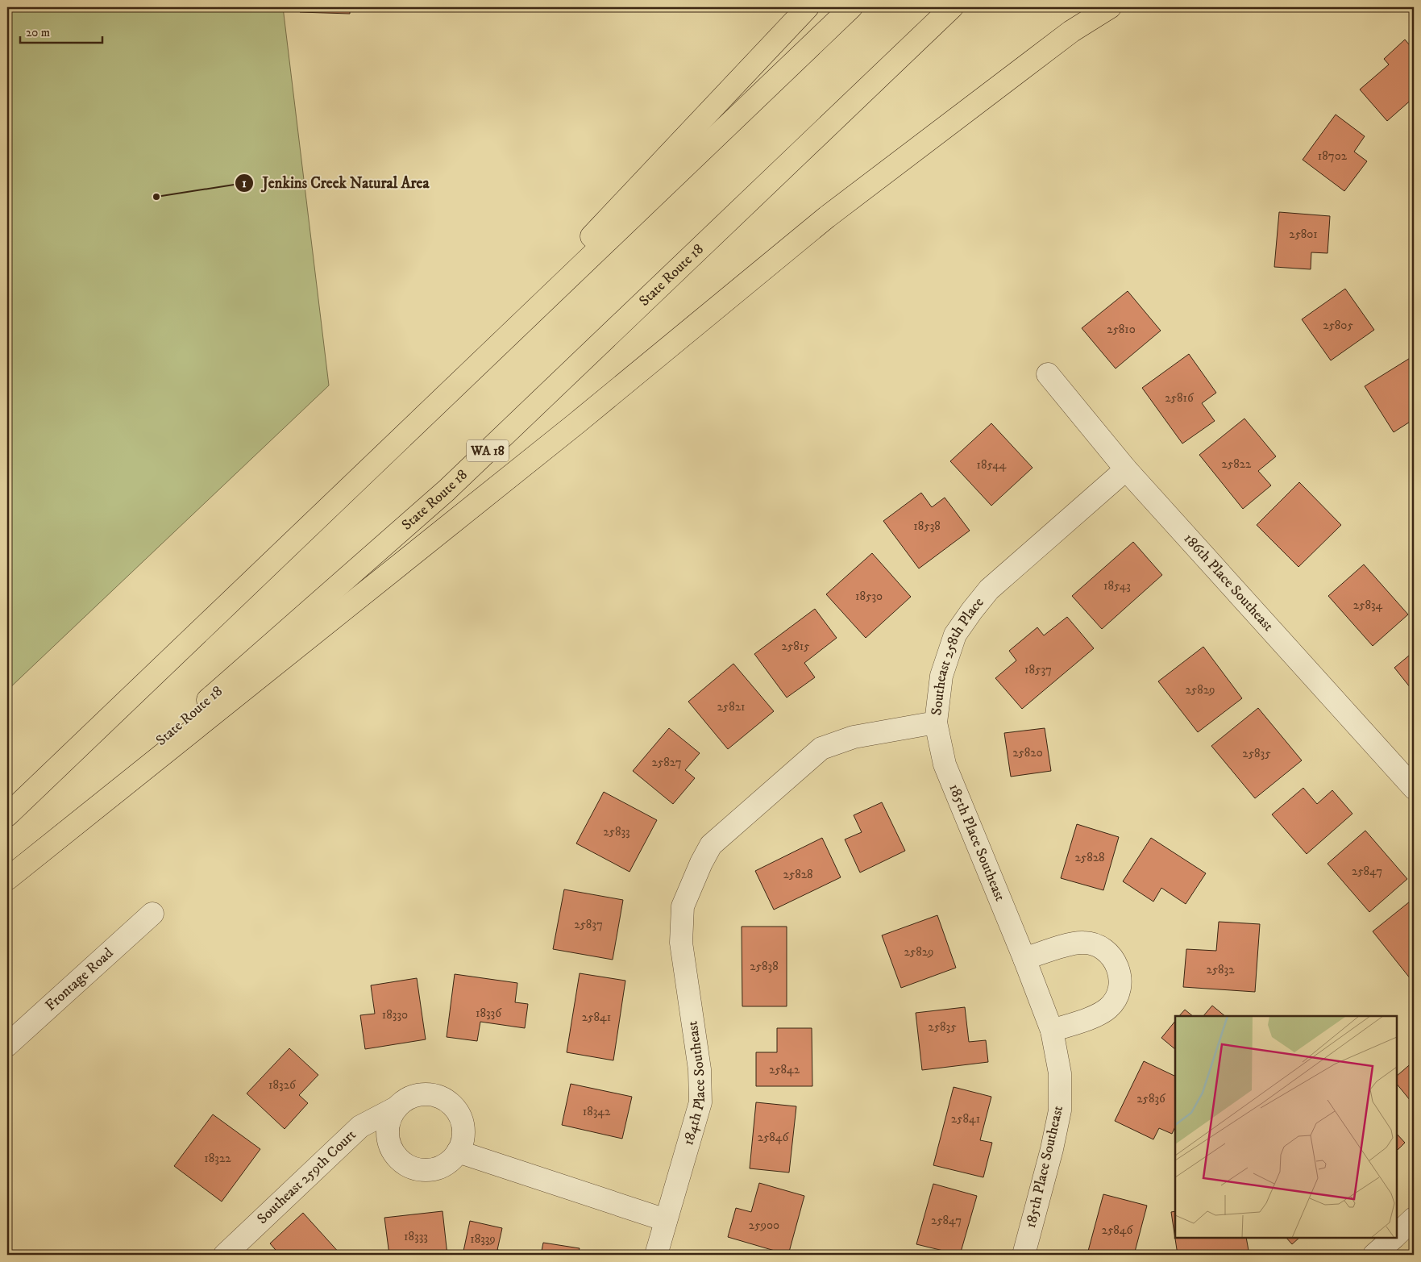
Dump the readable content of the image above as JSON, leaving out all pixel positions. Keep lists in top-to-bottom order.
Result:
{
  "streets": {
    "highway": ["State Route 18", "WA 18"],
    "street": [
      "186th Place Southeast",
      "Southeast 258th Place",
      "185th Place Southeast",
      "Frontage Road",
      "184th Place Southeast",
      "Southeast 259th Court"
    ]
  },
  "crossings": [
    ["186th Place Southeast", "Southeast 258th Place"],
    ["Southeast 258th Place", "185th Place Southeast"],
    ["Southeast 258th Place", "184th Place Southeast"]
  ],
  "places": ["Jenkins Creek Natural Area"],
  "house_numbers": [
    "18702",
    "25801",
    "25805",
    "25810",
    "25816",
    "25822",
    "18544",
    "18538",
    "18543",
    "18530",
    "25834",
    "25815",
    "18537",
    "25829",
    "25821",
    "25820",
    "25835",
    "25827",
    "25833",
    "25828",
    "25847",
    "25828",
    "25837",
    "25829",
    "25838",
    "25832",
    "18336",
    "18330",
    "25841",
    "25835",
    "25842",
    "18326",
    "25836",
    "18342",
    "25841",
    "25846",
    "18322",
    "25847",
    "25900",
    "25846",
    "18333",
    "18339"
  ],
  "scale_bar": "20 m"
}
